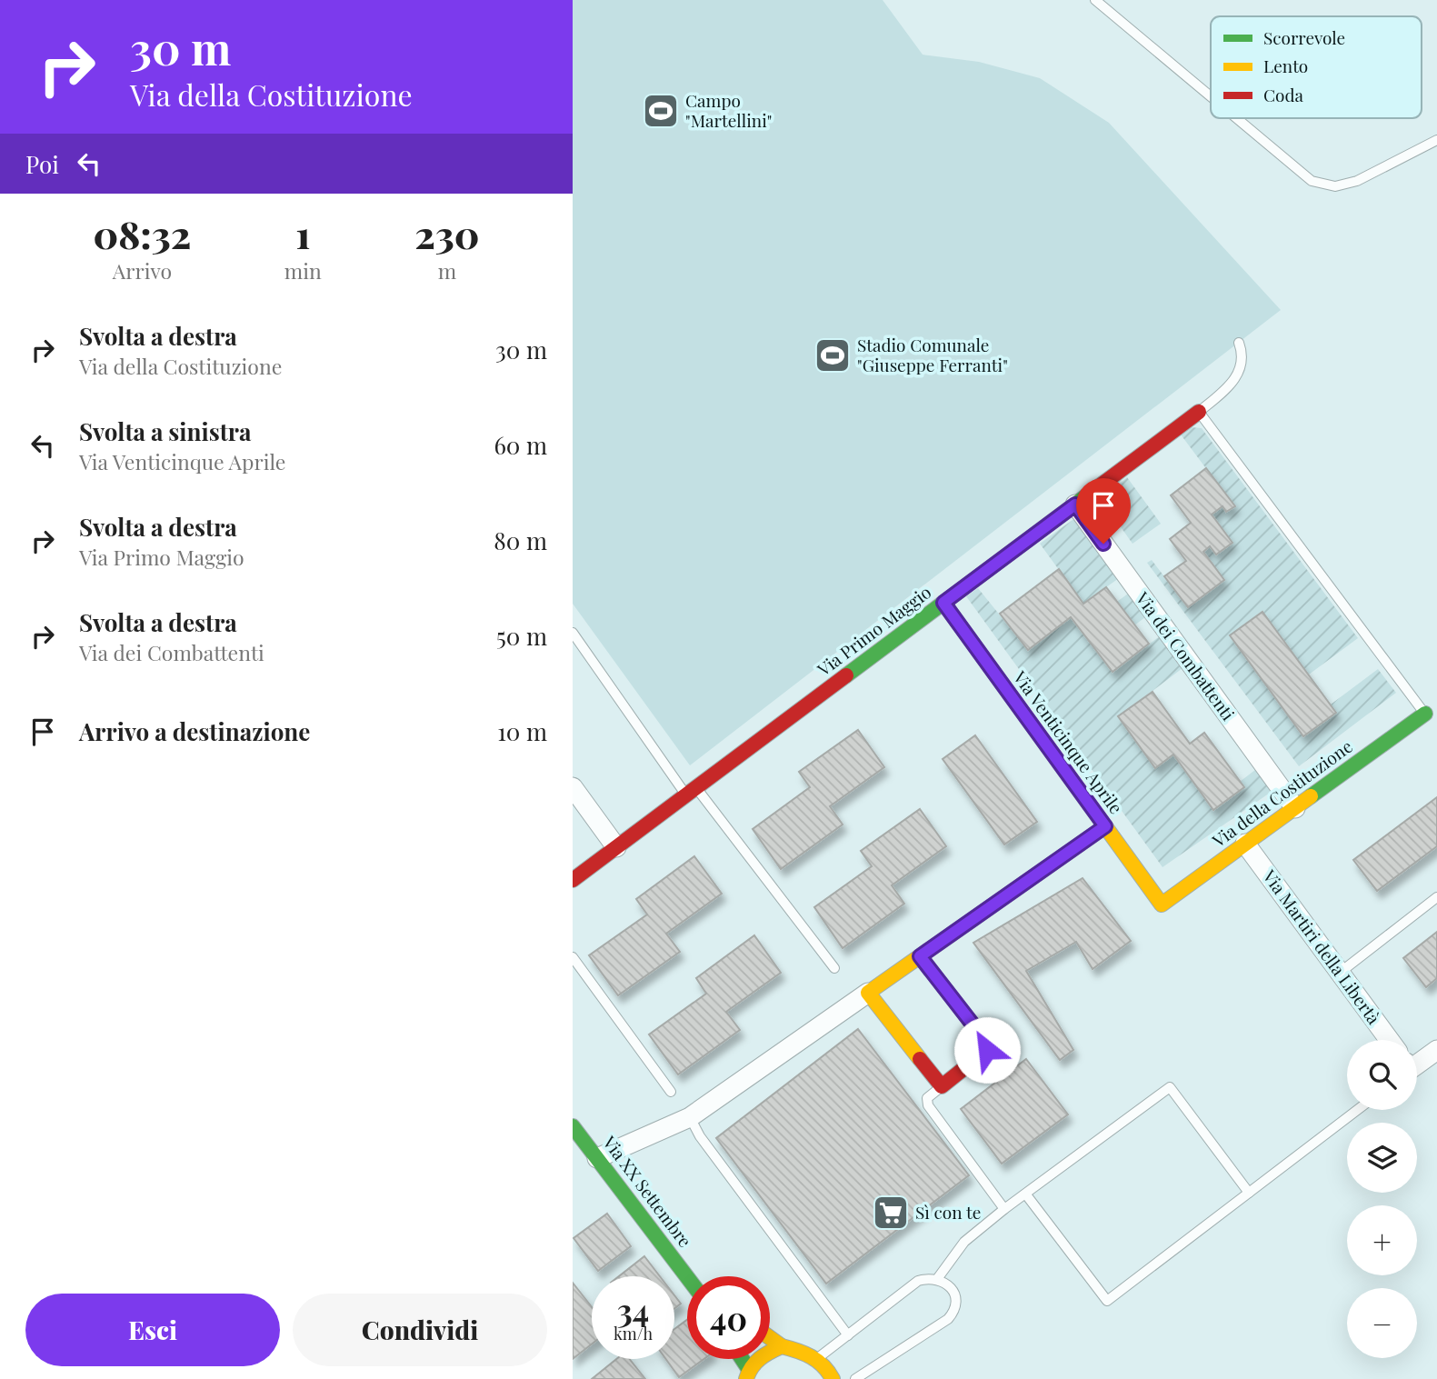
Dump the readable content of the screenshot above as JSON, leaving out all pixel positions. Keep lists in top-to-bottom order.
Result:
{
  "streets": {
    "street": [
      "Via Primo Maggio",
      "Via dei Combattenti",
      "Via Venticinque Aprile",
      "Via della Costituzione",
      "Via Martiri della Libertà",
      "Via XX Settembre"
    ]
  },
  "crossings": [
    ["Via Primo Maggio", "Via dei Combattenti"],
    ["Via Primo Maggio", "Via Venticinque Aprile"],
    ["Via dei Combattenti", "Via della Costituzione"],
    ["Via Venticinque Aprile", "Via della Costituzione"],
    ["Via della Costituzione", "Via Martiri della Libertà"]
  ],
  "places": {
    "sports": ["Campo \"Martellini\"", "Stadio Comunale \"Giuseppe Ferranti\""],
    "supermarket": ["Sì con te"]
  },
  "legend": ["Scorrevole", "Lento", "Coda"],
  "page": {
    "turn": ["30 m", "Via della Costituzione"],
    "then": "Poi",
    "eta": [
      "08:32",
      "Arrivo",
      "1",
      "min",
      "230",
      "m"
    ],
    "list": [
      {
        "name": "Svolta a destra",
        "note": "Via della Costituzione",
        "value": "30 m"
      },
      {
        "name": "Svolta a sinistra",
        "note": "Via Venticinque Aprile",
        "value": "60 m"
      },
      {
        "name": "Svolta a destra",
        "note": "Via Primo Maggio",
        "value": "80 m"
      },
      {
        "name": "Svolta a destra",
        "note": "Via dei Combattenti",
        "value": "50 m"
      },
      {
        "name": "Arrivo a destinazione",
        "value": "10 m"
      }
    ],
    "map_buttons": ["+", "−"],
    "speed": "34 km/h",
    "limit": "40",
    "buttons": ["Esci", "Condividi"]
  }
}
